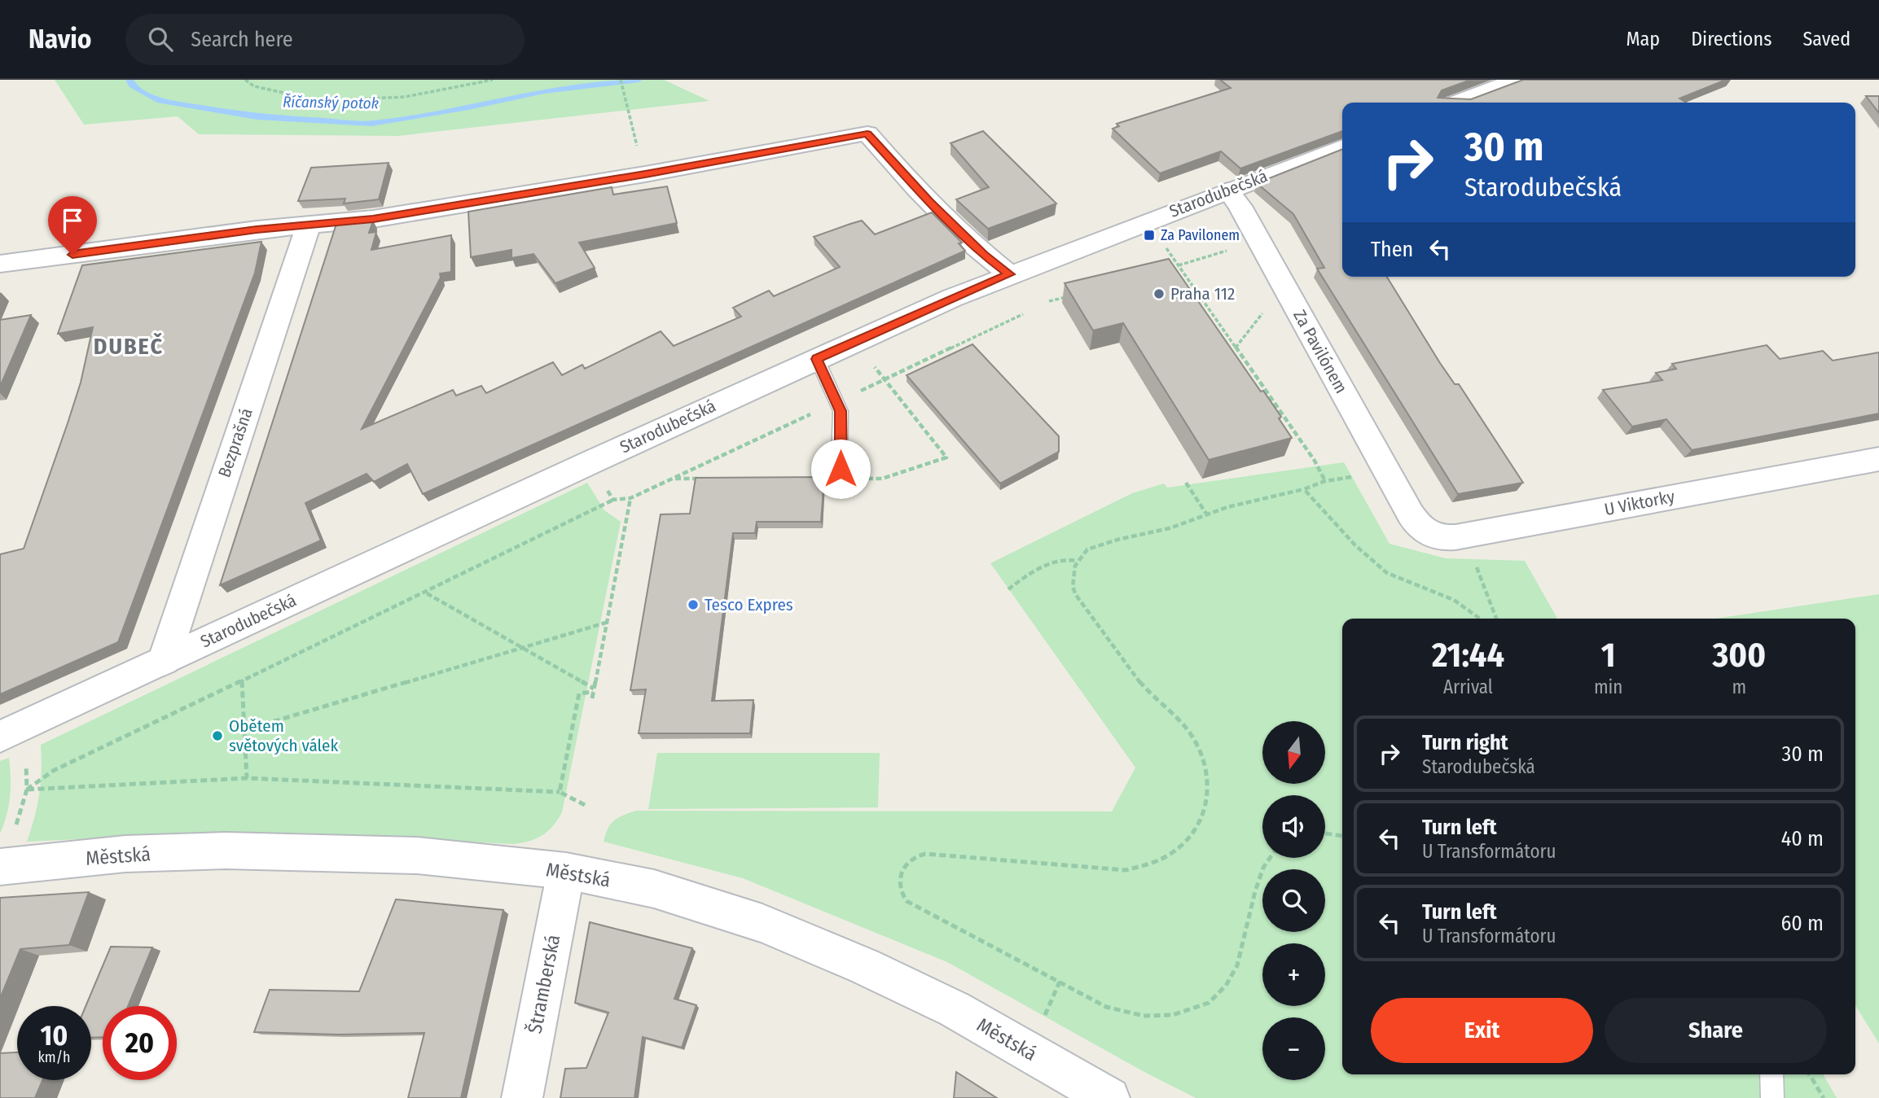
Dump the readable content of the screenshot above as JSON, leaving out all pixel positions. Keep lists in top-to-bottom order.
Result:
{
  "streets": {
    "street": [
      "Starodubečská",
      "Za Pavilónem",
      "Bezprašná",
      "U Viktorky",
      "Městská",
      "Štramberská"
    ]
  },
  "crossings": [
    ["Starodubečská", "Za Pavilónem"],
    ["Starodubečská", "Bezprašná"],
    ["Za Pavilónem", "U Viktorky"],
    ["Městská", "Štramberská"]
  ],
  "districts": ["DUBEČ"],
  "water": ["Říčanský potok"],
  "places": {
    "transit": ["Za Pavilonem"],
    "other": ["Praha 112", "Tesco Expres", "Obětem světových válek"]
  },
  "north": "bottom",
  "page": {
    "header": "Navio",
    "search": "Search here",
    "nav": ["Map", "Directions", "Saved"],
    "turn": ["30 m", "Starodubečská"],
    "then": "Then",
    "eta": [
      "21:44",
      "Arrival",
      "1",
      "min",
      "300",
      "m"
    ],
    "list": [
      {
        "name": "Turn right",
        "note": "Starodubečská",
        "value": "30 m"
      },
      {
        "name": "Turn left",
        "note": "U Transformátoru",
        "value": "40 m"
      },
      {
        "name": "Turn left",
        "note": "U Transformátoru",
        "value": "60 m"
      }
    ],
    "map_buttons": ["+", "−"],
    "buttons": ["Exit", "Share"],
    "speed": "10 km/h",
    "limit": "20"
  }
}
